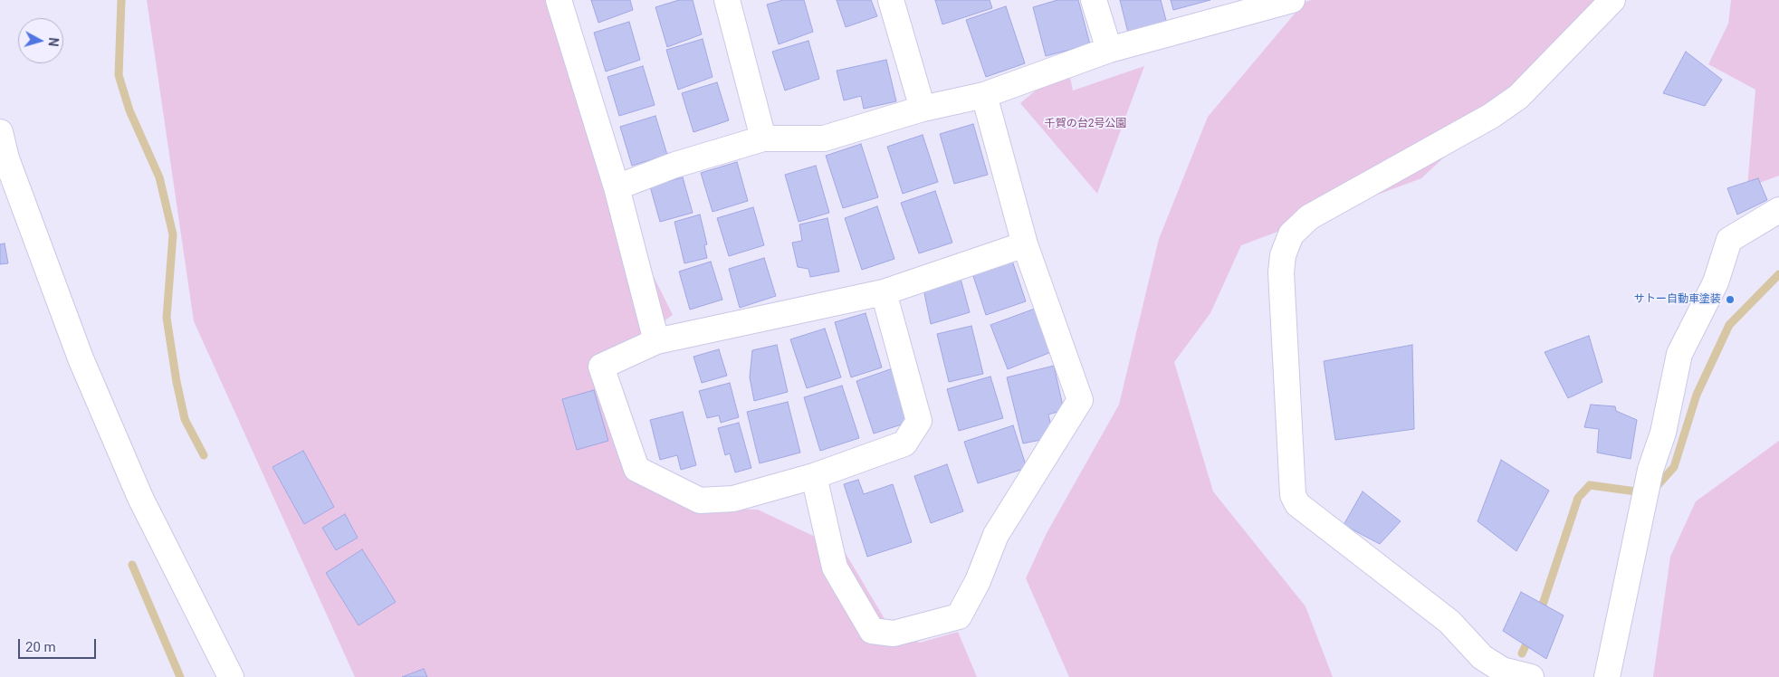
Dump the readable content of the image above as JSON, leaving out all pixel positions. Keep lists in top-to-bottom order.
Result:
{
  "parks": ["千賀の台2号公園"],
  "places": ["サトー自動車塗装"],
  "scale_bar": "20 m",
  "north": "right"
}
